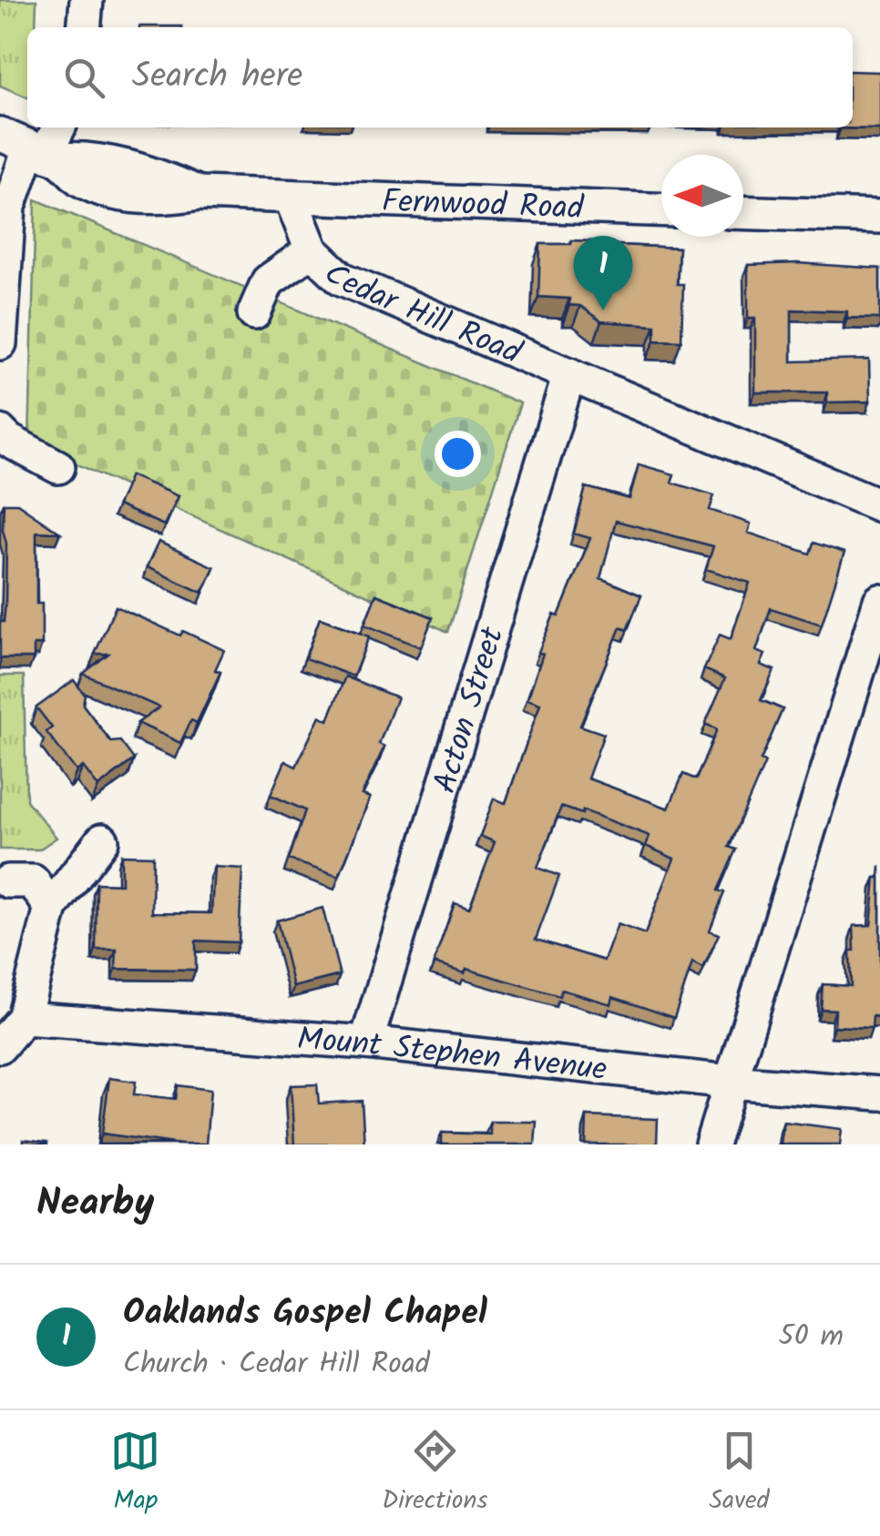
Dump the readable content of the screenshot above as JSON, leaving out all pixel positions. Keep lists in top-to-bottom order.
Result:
{
  "streets": {
    "street": [
      "Fernwood Road",
      "Cedar Hill Road",
      "Acton Street",
      "Mount Stephen Avenue"
    ]
  },
  "crossings": [
    ["Fernwood Road", "Cedar Hill Road"],
    ["Cedar Hill Road", "Acton Street"],
    ["Acton Street", "Mount Stephen Avenue"]
  ],
  "north": "left",
  "page": {
    "search": "Search here",
    "pins": "1",
    "heading": "Nearby",
    "list": [
      {
        "mark": "1",
        "name": "Oaklands Gospel Chapel",
        "note": "Church · Cedar Hill Road",
        "value": "50 m"
      }
    ],
    "nav": ["Map", "Directions", "Saved"]
  }
}
